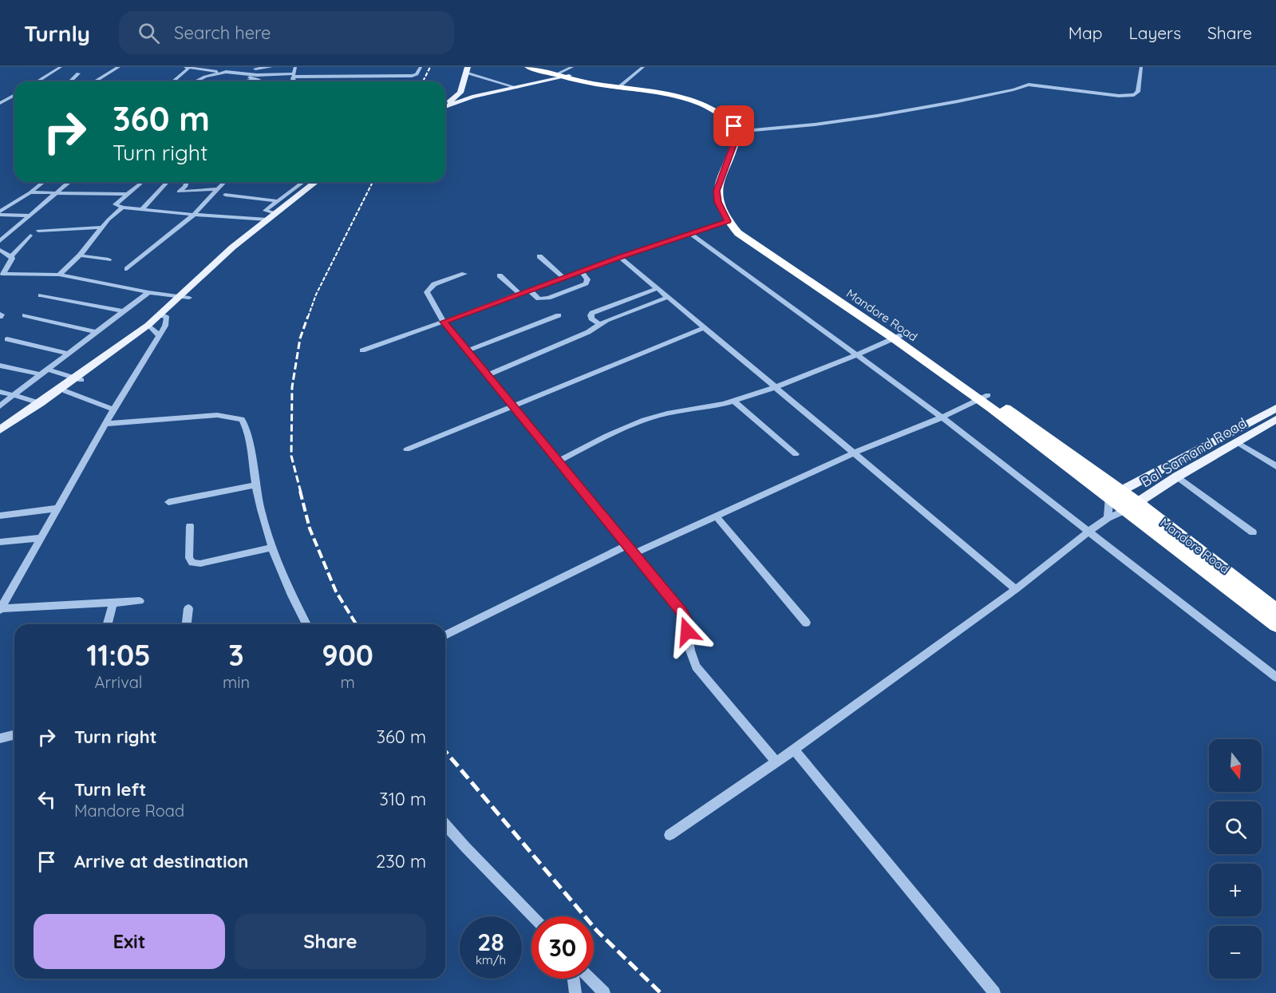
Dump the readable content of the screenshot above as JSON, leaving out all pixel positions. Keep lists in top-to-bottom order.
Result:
{
  "streets": {
    "highway": ["Mandore Road"],
    "main road": ["Bal Samand Road"]
  },
  "crossings": [
    ["Mandore Road", "Bal Samand Road"]
  ],
  "north": "bottom",
  "page": {
    "header": "Turnly",
    "search": "Search here",
    "nav": ["Map", "Layers", "Share"],
    "turn": ["360 m", "Turn right"],
    "eta": [
      "11:05",
      "Arrival",
      "3",
      "min",
      "900",
      "m"
    ],
    "list": [
      {
        "name": "Turn right",
        "value": "360 m"
      },
      {
        "name": "Turn left",
        "note": "Mandore Road",
        "value": "310 m"
      },
      {
        "name": "Arrive at destination",
        "value": "230 m"
      }
    ],
    "map_buttons": ["+", "−"],
    "buttons": ["Exit", "Share"],
    "speed": "28 km/h",
    "limit": "30"
  }
}
